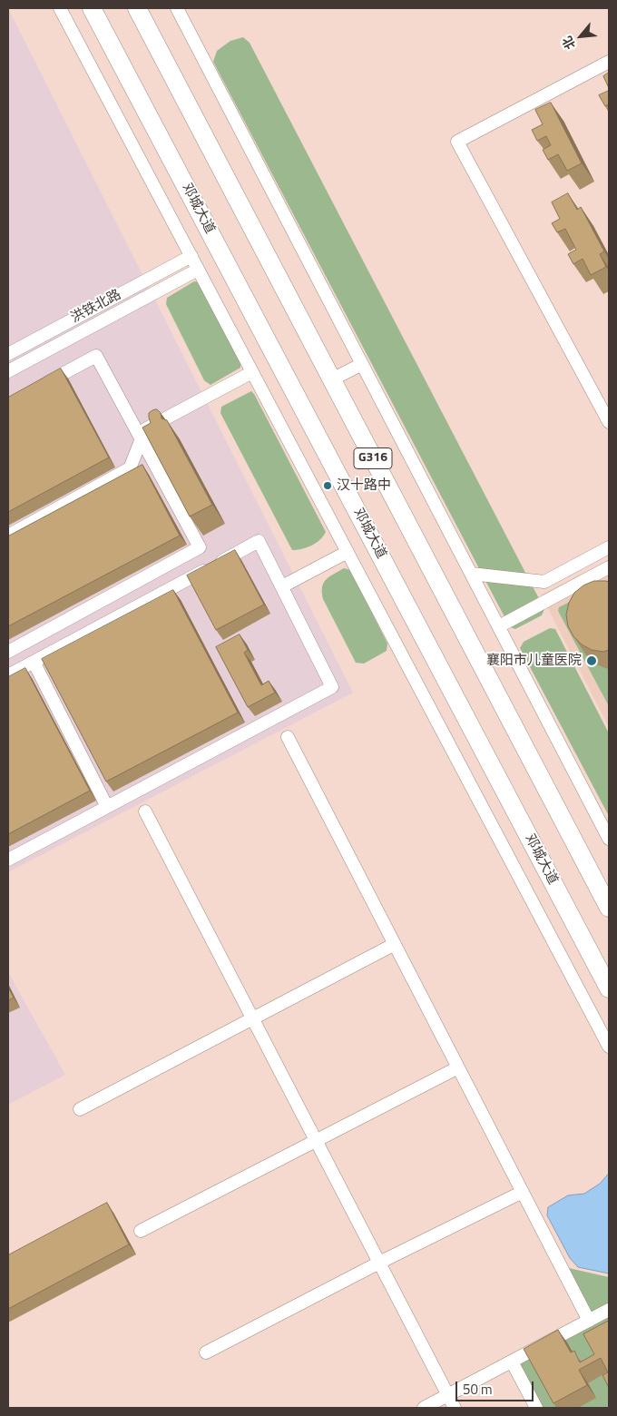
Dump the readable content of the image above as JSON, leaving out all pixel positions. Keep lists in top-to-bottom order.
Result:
{
  "streets": {
    "highway": ["邓城大道", "G316"],
    "street": ["洪铁北路"]
  },
  "places": ["汉十路中", "襄阳市儿童医院"],
  "scale_bar": "50 m",
  "north": "bottom left"
}
